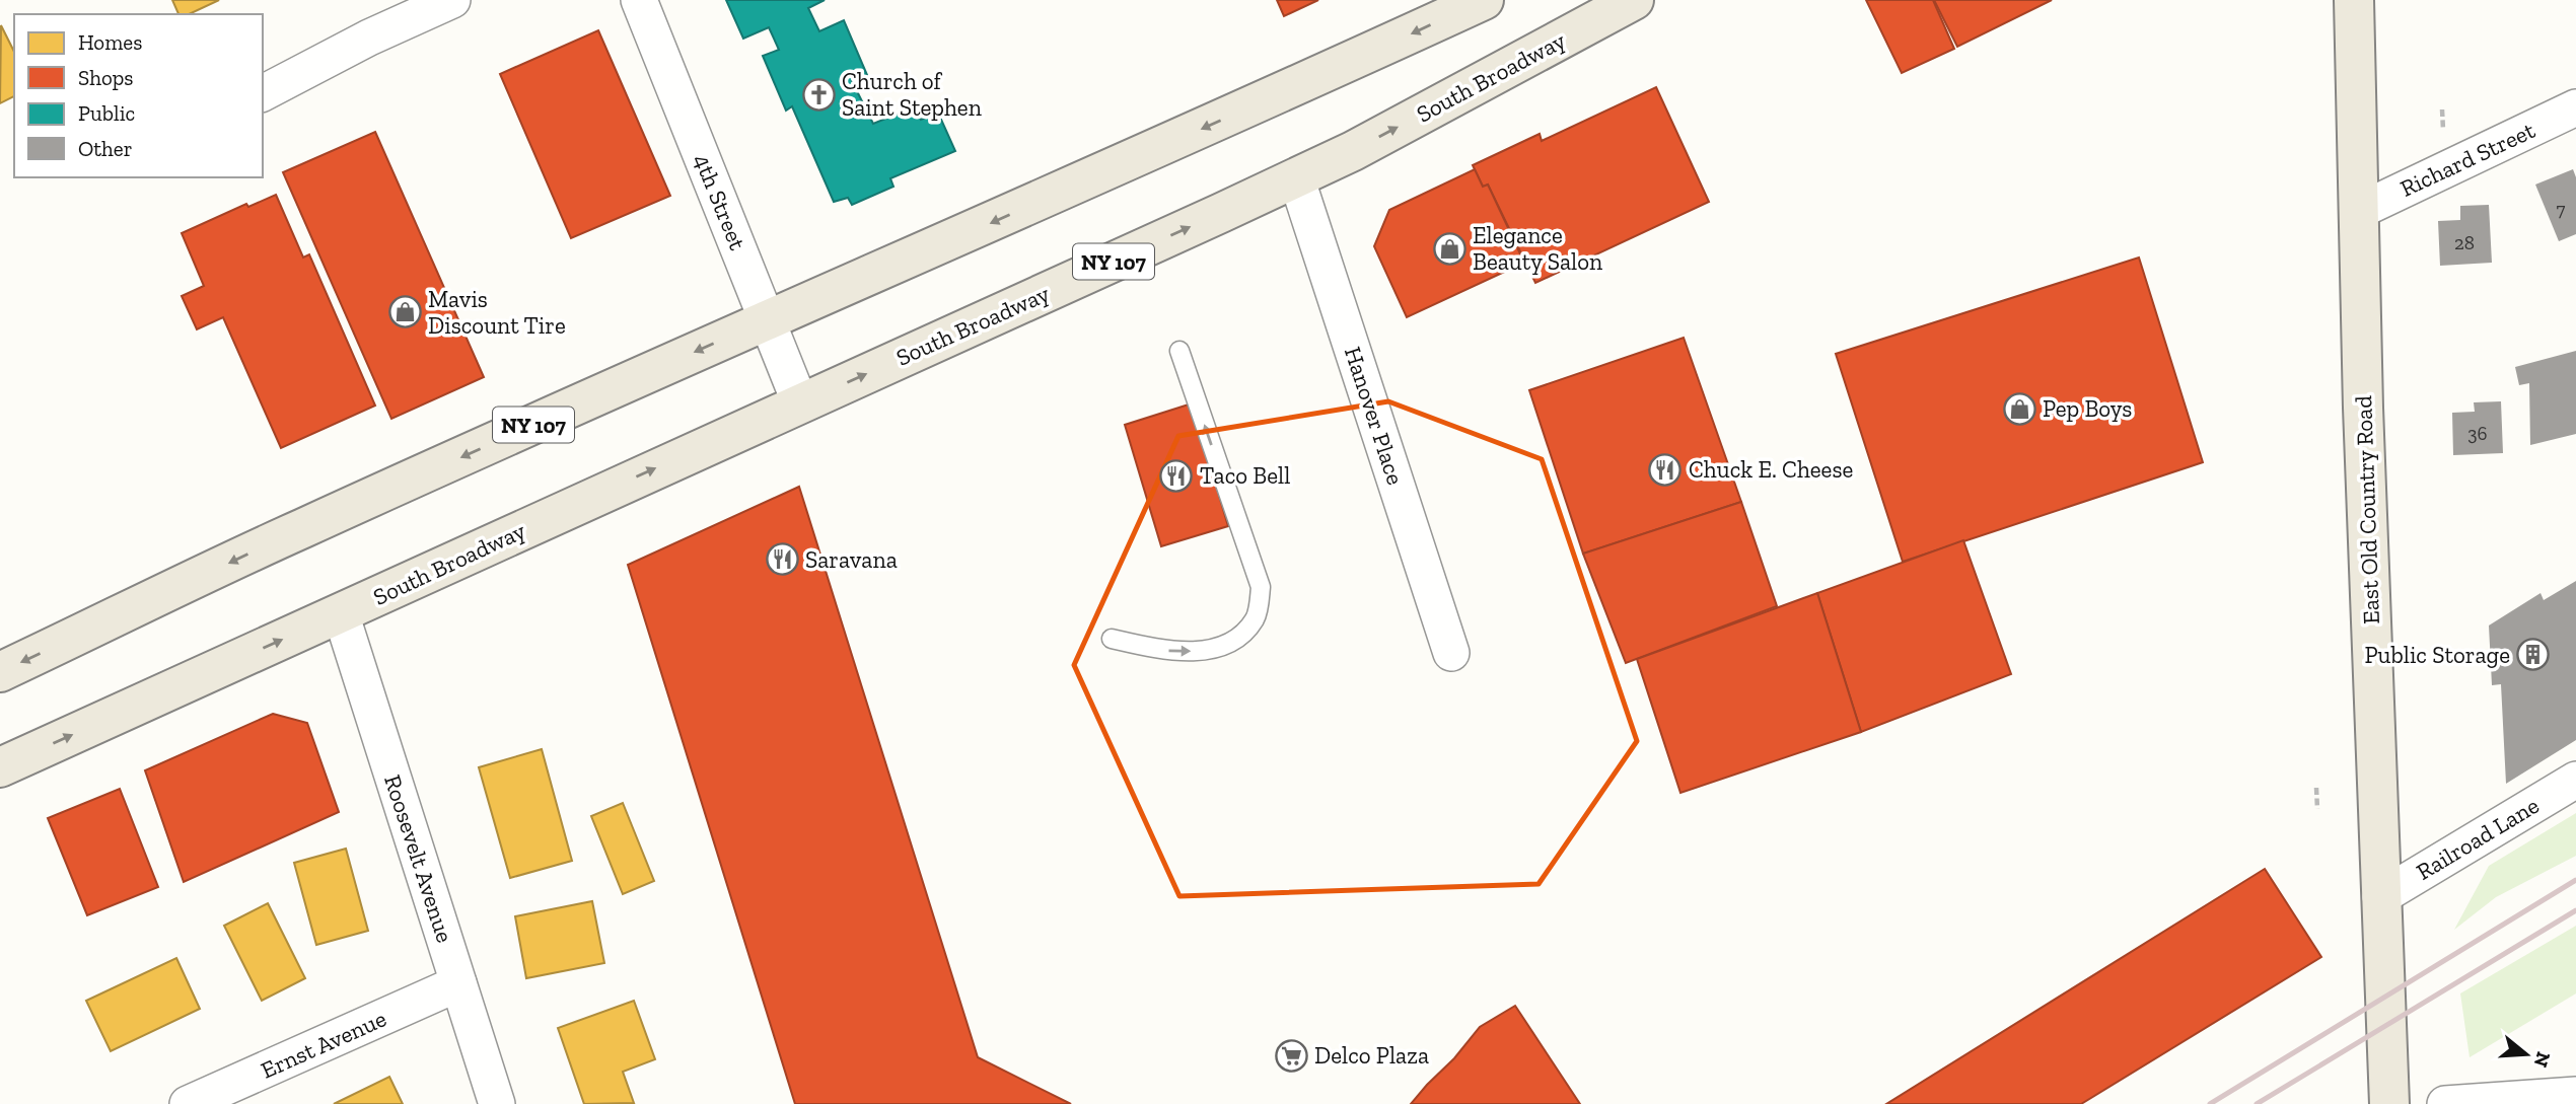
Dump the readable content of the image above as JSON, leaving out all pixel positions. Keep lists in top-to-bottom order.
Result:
{
  "streets": {
    "main road": ["South Broadway", "NY 107", "East Old Country Road"],
    "street": [
      "Richard Street",
      "4th Street",
      "Hanover Place",
      "Railroad Lane",
      "Roosevelt Avenue",
      "Ernst Avenue"
    ]
  },
  "crossings": [
    ["South Broadway", "4th Street"],
    ["South Broadway", "NY 107"],
    ["South Broadway", "Hanover Place"],
    ["South Broadway", "Roosevelt Avenue"],
    ["Richard Street", "East Old Country Road"],
    ["4th Street", "NY 107"],
    ["NY 107", "Roosevelt Avenue"],
    ["East Old Country Road", "Railroad Lane"],
    ["Roosevelt Avenue", "Ernst Avenue"]
  ],
  "places": {
    "church": ["Church of Saint Stephen"],
    "shop": ["Elegance Beauty Salon", "Mavis Discount Tire", "Pep Boys"],
    "restaurant": ["Chuck E. Cheese", "Taco Bell", "Saravana"],
    "building": ["Public Storage"],
    "supermarket": ["Delco Plaza"]
  },
  "house_numbers": ["7", "28", "36"],
  "legend": [
    "Homes",
    "Shops",
    "Public",
    "Other"
  ],
  "north": "right"
}
